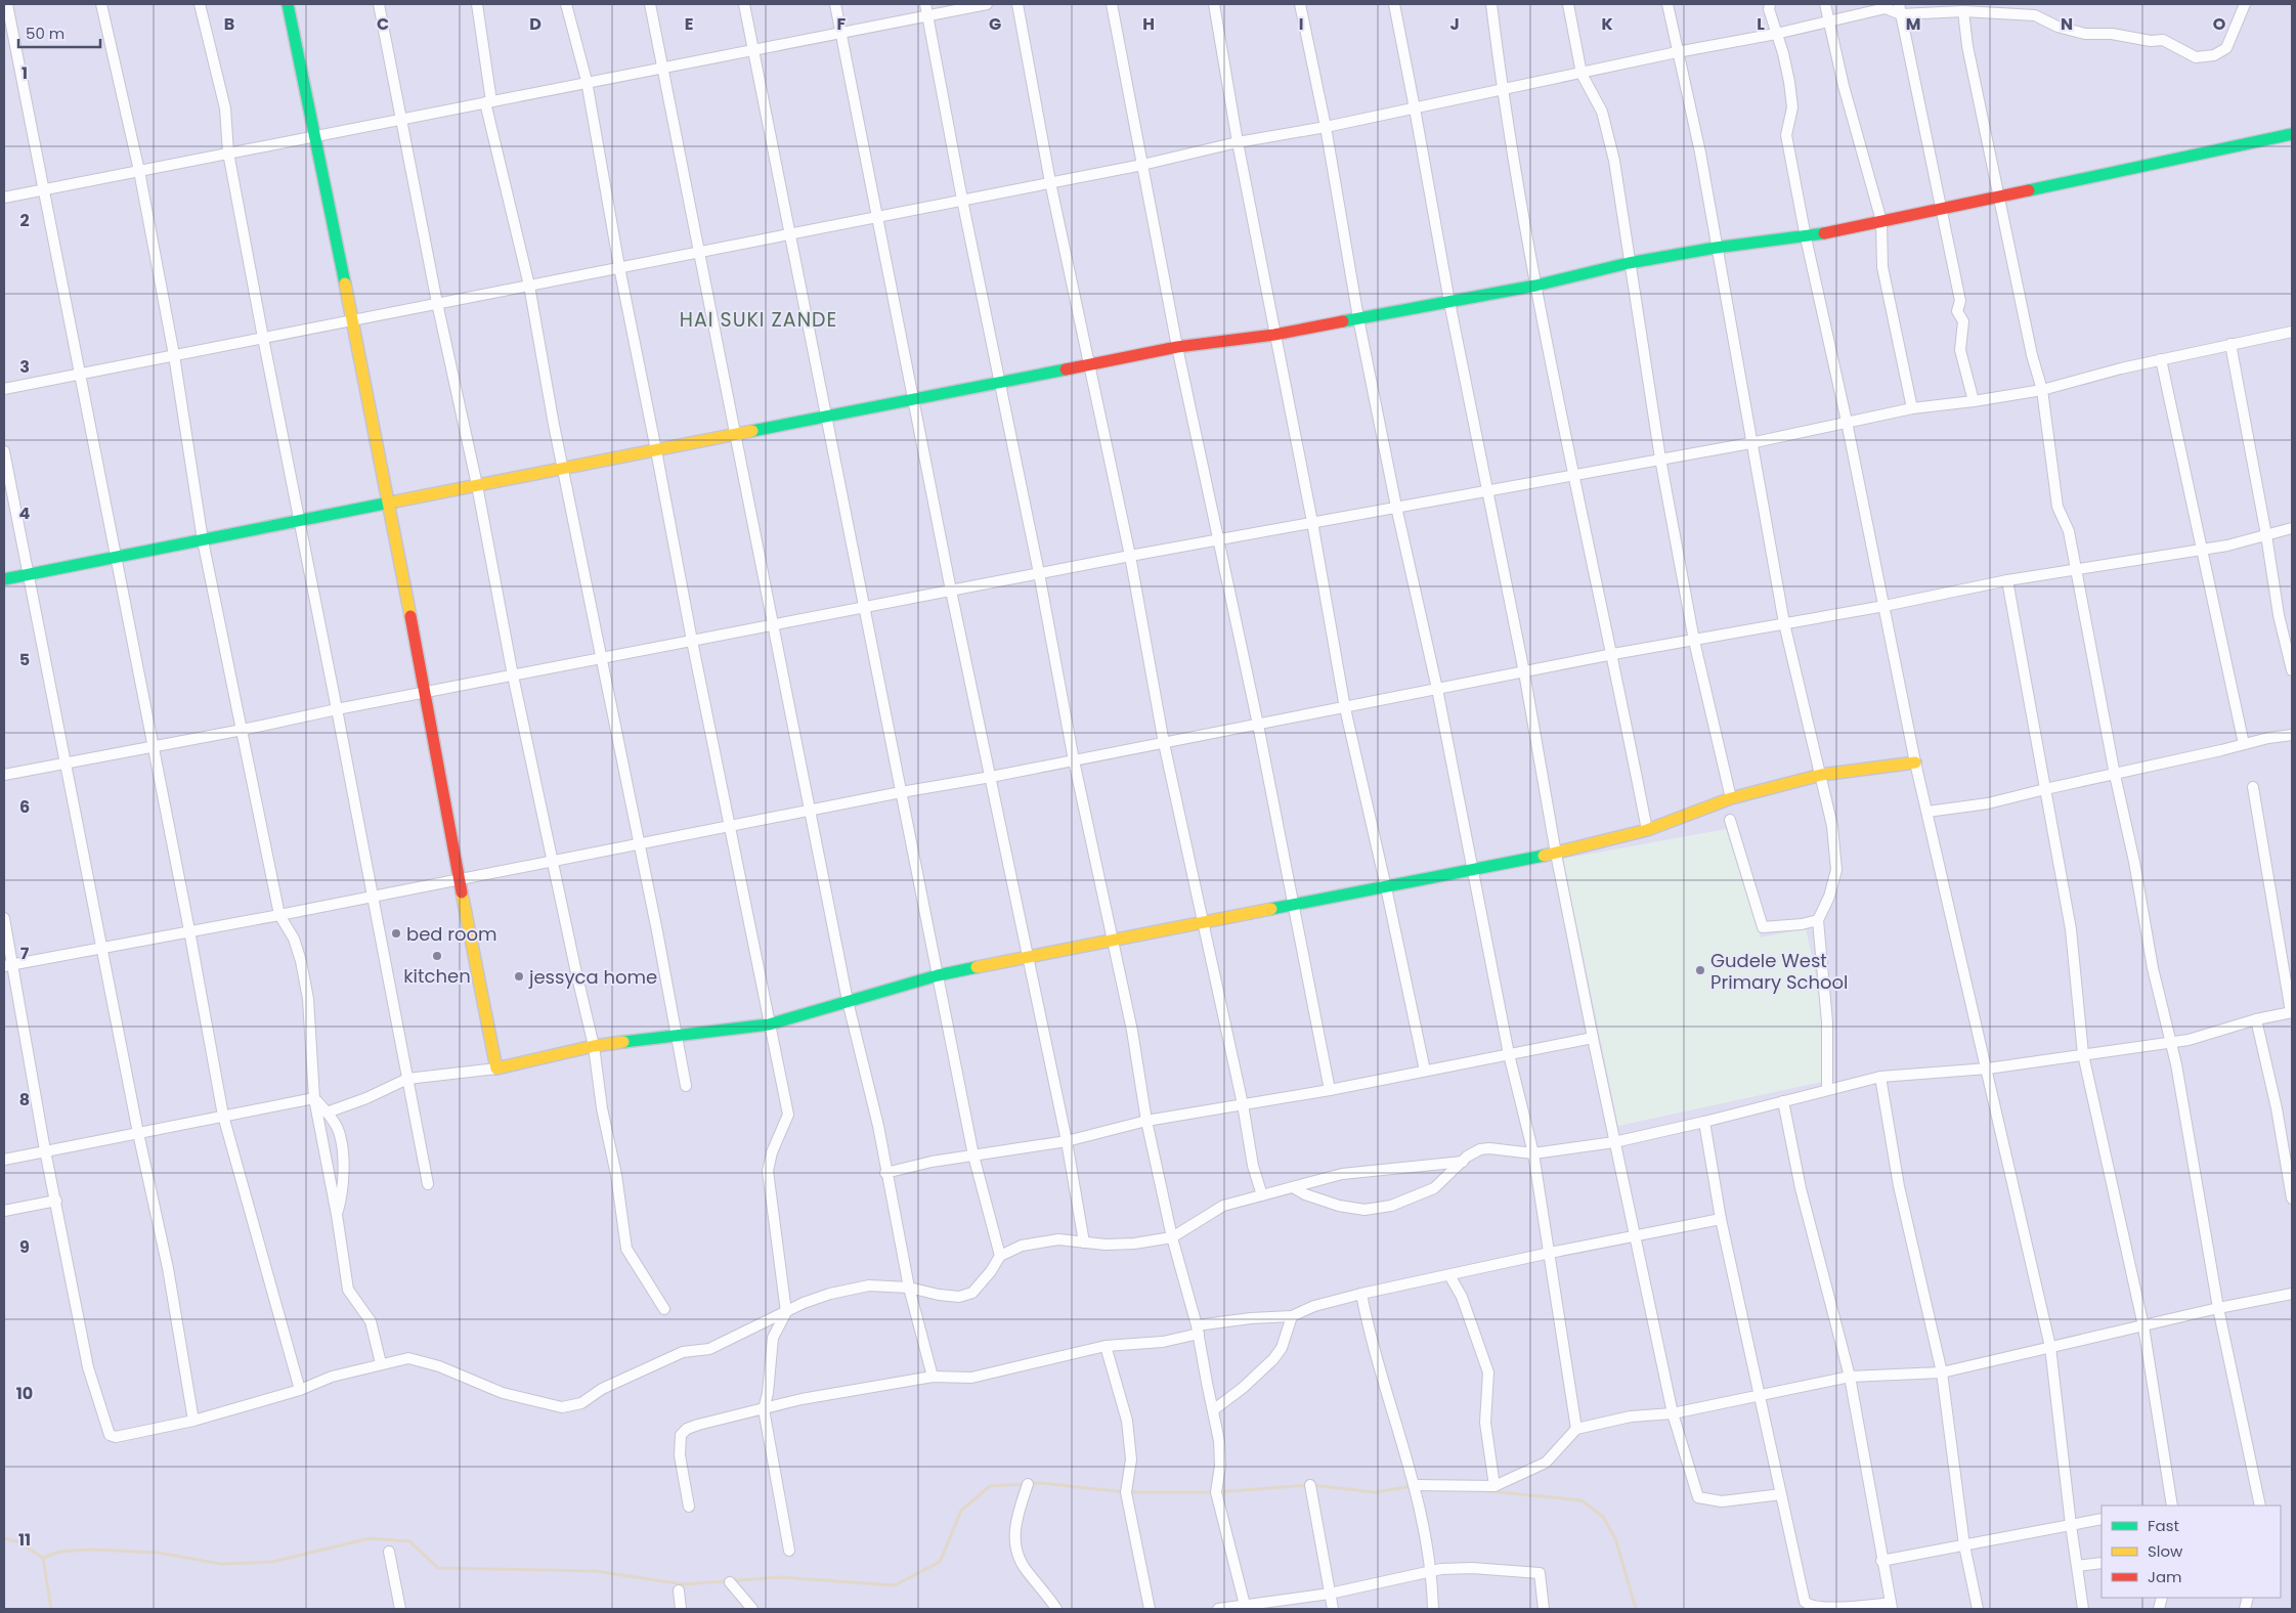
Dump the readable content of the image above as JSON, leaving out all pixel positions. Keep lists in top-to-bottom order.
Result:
{
  "districts": ["HAI SUKI ZANDE"],
  "places": [
    "bed room",
    "kitchen",
    "Gudele West Primary School",
    "jessyca home"
  ],
  "legend": ["Fast", "Slow", "Jam"],
  "scale_bar": "50 m",
  "grid": {
    "columns": [
      "B",
      "C",
      "D",
      "E",
      "F",
      "G",
      "H",
      "I",
      "J",
      "K",
      "L",
      "M",
      "N",
      "O"
    ],
    "rows": [
      "1",
      "2",
      "3",
      "4",
      "5",
      "6",
      "7",
      "8",
      "9",
      "10",
      "11"
    ]
  }
}
